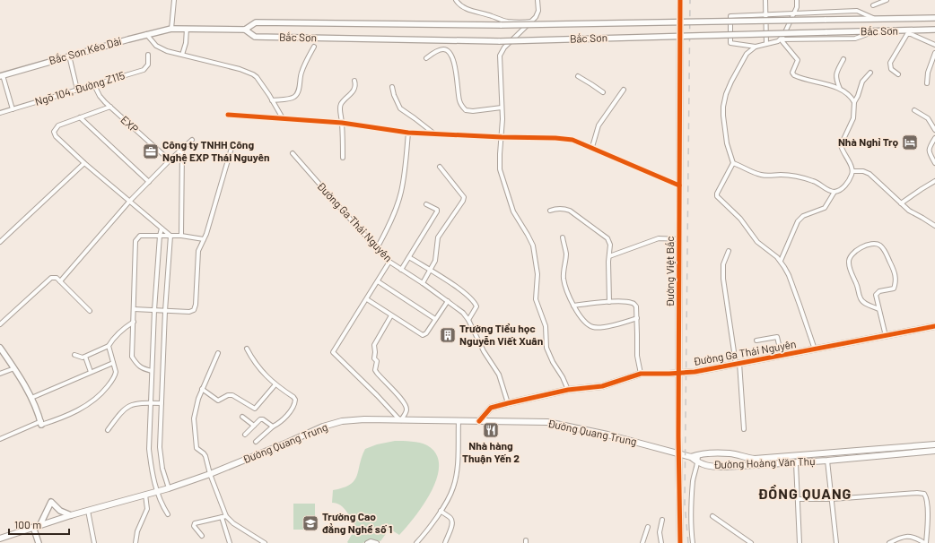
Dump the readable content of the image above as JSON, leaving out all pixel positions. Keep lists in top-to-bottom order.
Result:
{
  "streets": {
    "main road": [
      "Bắc Sơn",
      "Bắc Sơn Kéo Dài",
      "Đường Ga Thái Nguyên",
      "Đường Việt Bắc",
      "Đường Quang Trung",
      "Đường Hoàng Văn Thụ"
    ],
    "street": ["Ngõ 104, Đường Z115", "EXP"]
  },
  "crossings": [
    ["Bắc Sơn", "Bắc Sơn Kéo Dài"],
    ["Ngõ 104, Đường Z115", "EXP"],
    ["Đường Ga Thái Nguyên", "Đường Việt Bắc"],
    ["Đường Ga Thái Nguyên", "Đường Quang Trung"],
    ["Đường Việt Bắc", "Đường Quang Trung"],
    ["Đường Quang Trung", "Đường Hoàng Văn Thụ"]
  ],
  "districts": ["ĐỒNG QUANG"],
  "places": {
    "hotel": ["Nhà Nghỉ Trọ"],
    "office": ["Công ty TNHH Công Nghệ EXP Thái Nguyên"],
    "building": ["Trường Tiểu học Nguyễn Viết Xuân"],
    "restaurant": ["Nhà hàng Thuận Yến 2"],
    "school or university": ["Trường Cao đẳng Nghề số 1"]
  },
  "scale_bar": "100 m"
}
